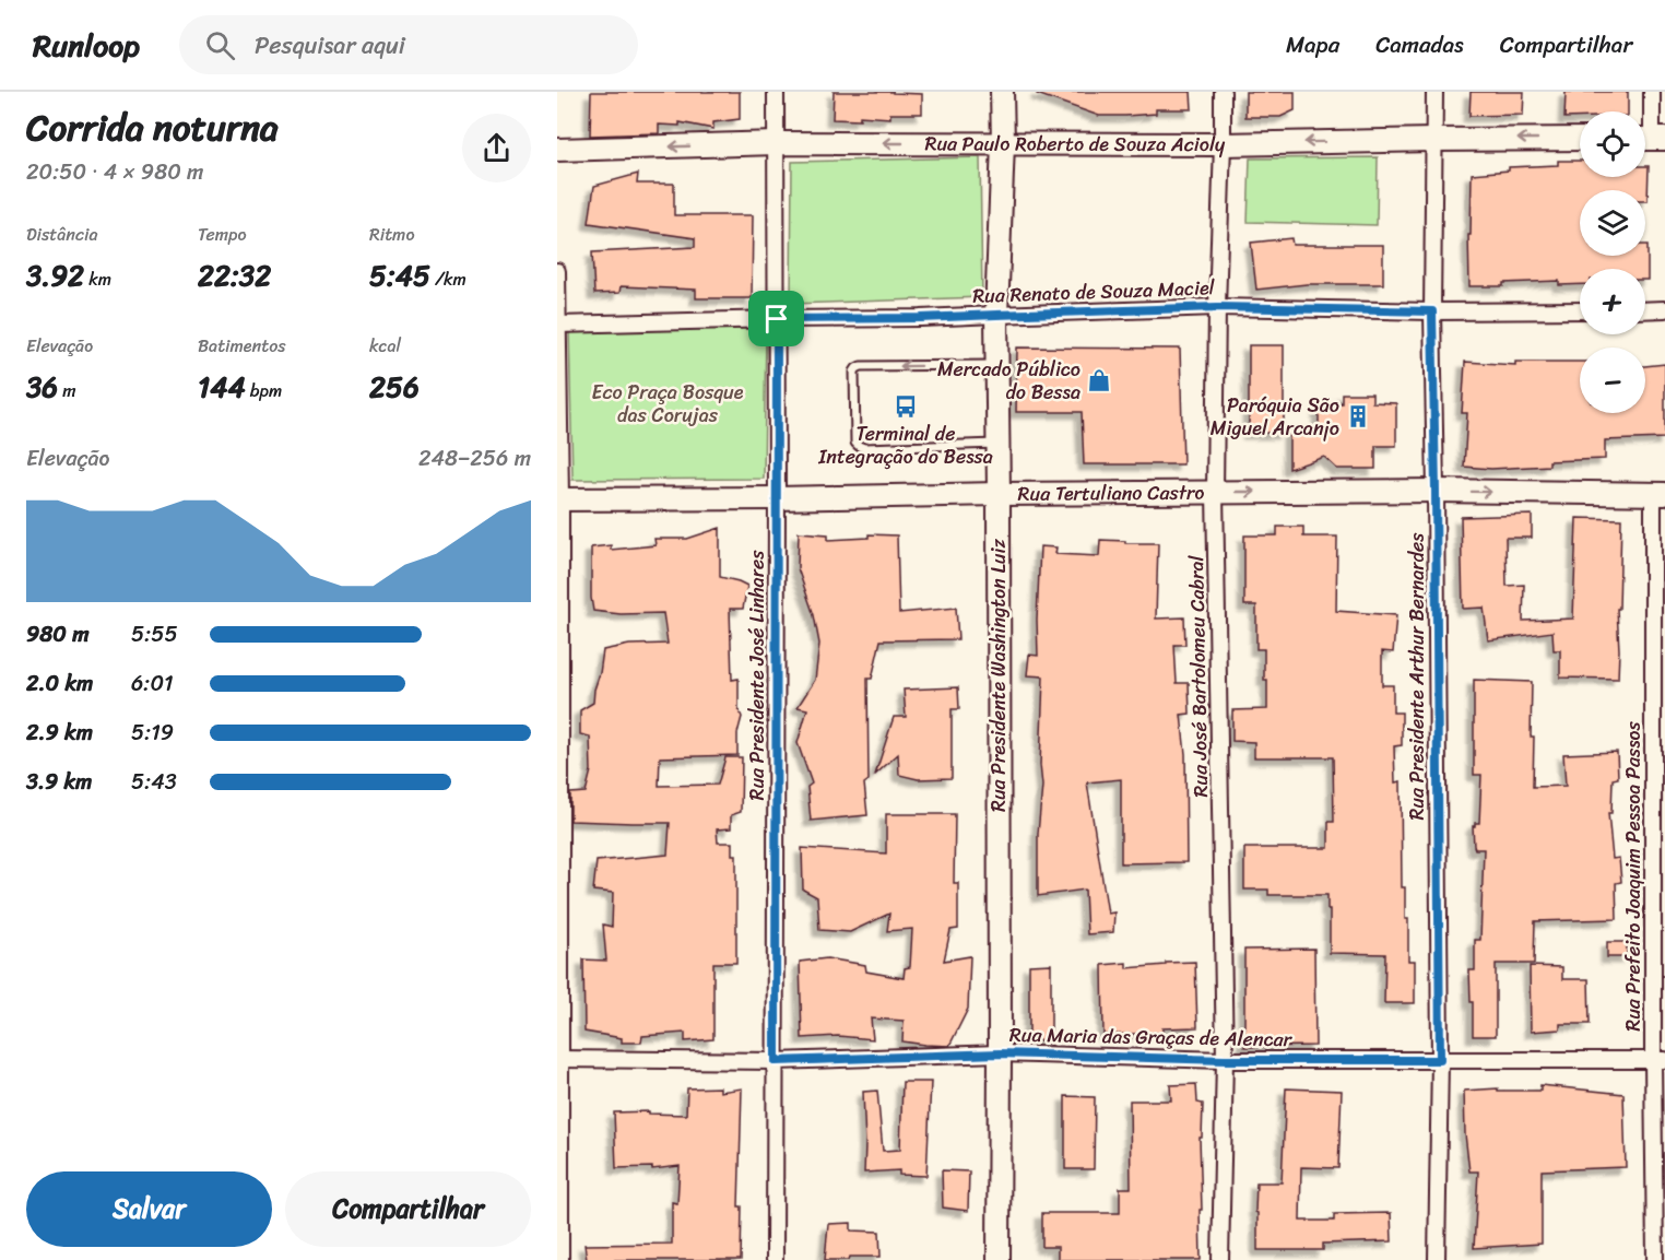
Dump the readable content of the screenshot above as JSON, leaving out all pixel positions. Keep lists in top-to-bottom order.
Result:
{
  "streets": {
    "street": [
      "Rua Paulo Roberto de Souza Acioly",
      "Rua Renato de Souza Maciel",
      "Rua Tertuliano Castro",
      "Rua Presidente José Linhares",
      "Rua Presidente Washington Luiz",
      "Rua José Bartolomeu Cabral",
      "Rua Presidente Arthur Bernardes",
      "Rua Prefeito Joaquim Pessoa Passos",
      "Rua Maria das Graças de Alencar"
    ]
  },
  "crossings": [
    ["Rua Paulo Roberto de Souza Acioly", "Rua Presidente José Linhares"],
    ["Rua Paulo Roberto de Souza Acioly", "Rua Presidente Washington Luiz"],
    ["Rua Paulo Roberto de Souza Acioly", "Rua José Bartolomeu Cabral"],
    ["Rua Paulo Roberto de Souza Acioly", "Rua Presidente Arthur Bernardes"],
    ["Rua Renato de Souza Maciel", "Rua Presidente José Linhares"],
    ["Rua Renato de Souza Maciel", "Rua Presidente Washington Luiz"],
    ["Rua Renato de Souza Maciel", "Rua José Bartolomeu Cabral"],
    ["Rua Renato de Souza Maciel", "Rua Presidente Arthur Bernardes"],
    ["Rua Tertuliano Castro", "Rua Presidente José Linhares"],
    ["Rua Tertuliano Castro", "Rua Presidente Washington Luiz"],
    ["Rua Tertuliano Castro", "Rua José Bartolomeu Cabral"],
    ["Rua Tertuliano Castro", "Rua Presidente Arthur Bernardes"],
    ["Rua Tertuliano Castro", "Rua Prefeito Joaquim Pessoa Passos"],
    ["Rua Presidente José Linhares", "Rua Maria das Graças de Alencar"],
    ["Rua Presidente Washington Luiz", "Rua Maria das Graças de Alencar"],
    ["Rua José Bartolomeu Cabral", "Rua Maria das Graças de Alencar"],
    ["Rua Presidente Arthur Bernardes", "Rua Maria das Graças de Alencar"],
    ["Rua Prefeito Joaquim Pessoa Passos", "Rua Maria das Graças de Alencar"]
  ],
  "one_way": ["Rua Paulo Roberto de Souza Acioly", "Rua Tertuliano Castro"],
  "parks": ["Eco Praça Bosque das Corujas"],
  "places": {
    "shop": ["Mercado Público do Bessa"],
    "bus stop": ["Terminal de Integração do Bessa"],
    "building": ["Paróquia São Miguel Arcanjo"]
  },
  "page": {
    "header": "Runloop",
    "search": "Pesquisar aqui",
    "nav": ["Mapa", "Camadas", "Compartilhar"],
    "heading": ["Corrida noturna", "20:50 · 4 × 980 m"],
    "map_buttons": ["+", "−"],
    "stats": [
      ["Distância", "3.92 km"],
      ["Tempo", "22:32"],
      ["Ritmo", "5:45 /km"],
      ["Elevação", "36 m"],
      ["Batimentos", "144 bpm"],
      ["kcal", "256"]
    ],
    "chart": ["Elevação", "248–256 m"],
    "list": [
      {
        "name": "980 m",
        "note": "5:55"
      },
      {
        "name": "2.0 km",
        "note": "6:01"
      },
      {
        "name": "2.9 km",
        "note": "5:19"
      },
      {
        "name": "3.9 km",
        "note": "5:43"
      }
    ],
    "buttons": ["Salvar", "Compartilhar"]
  }
}
